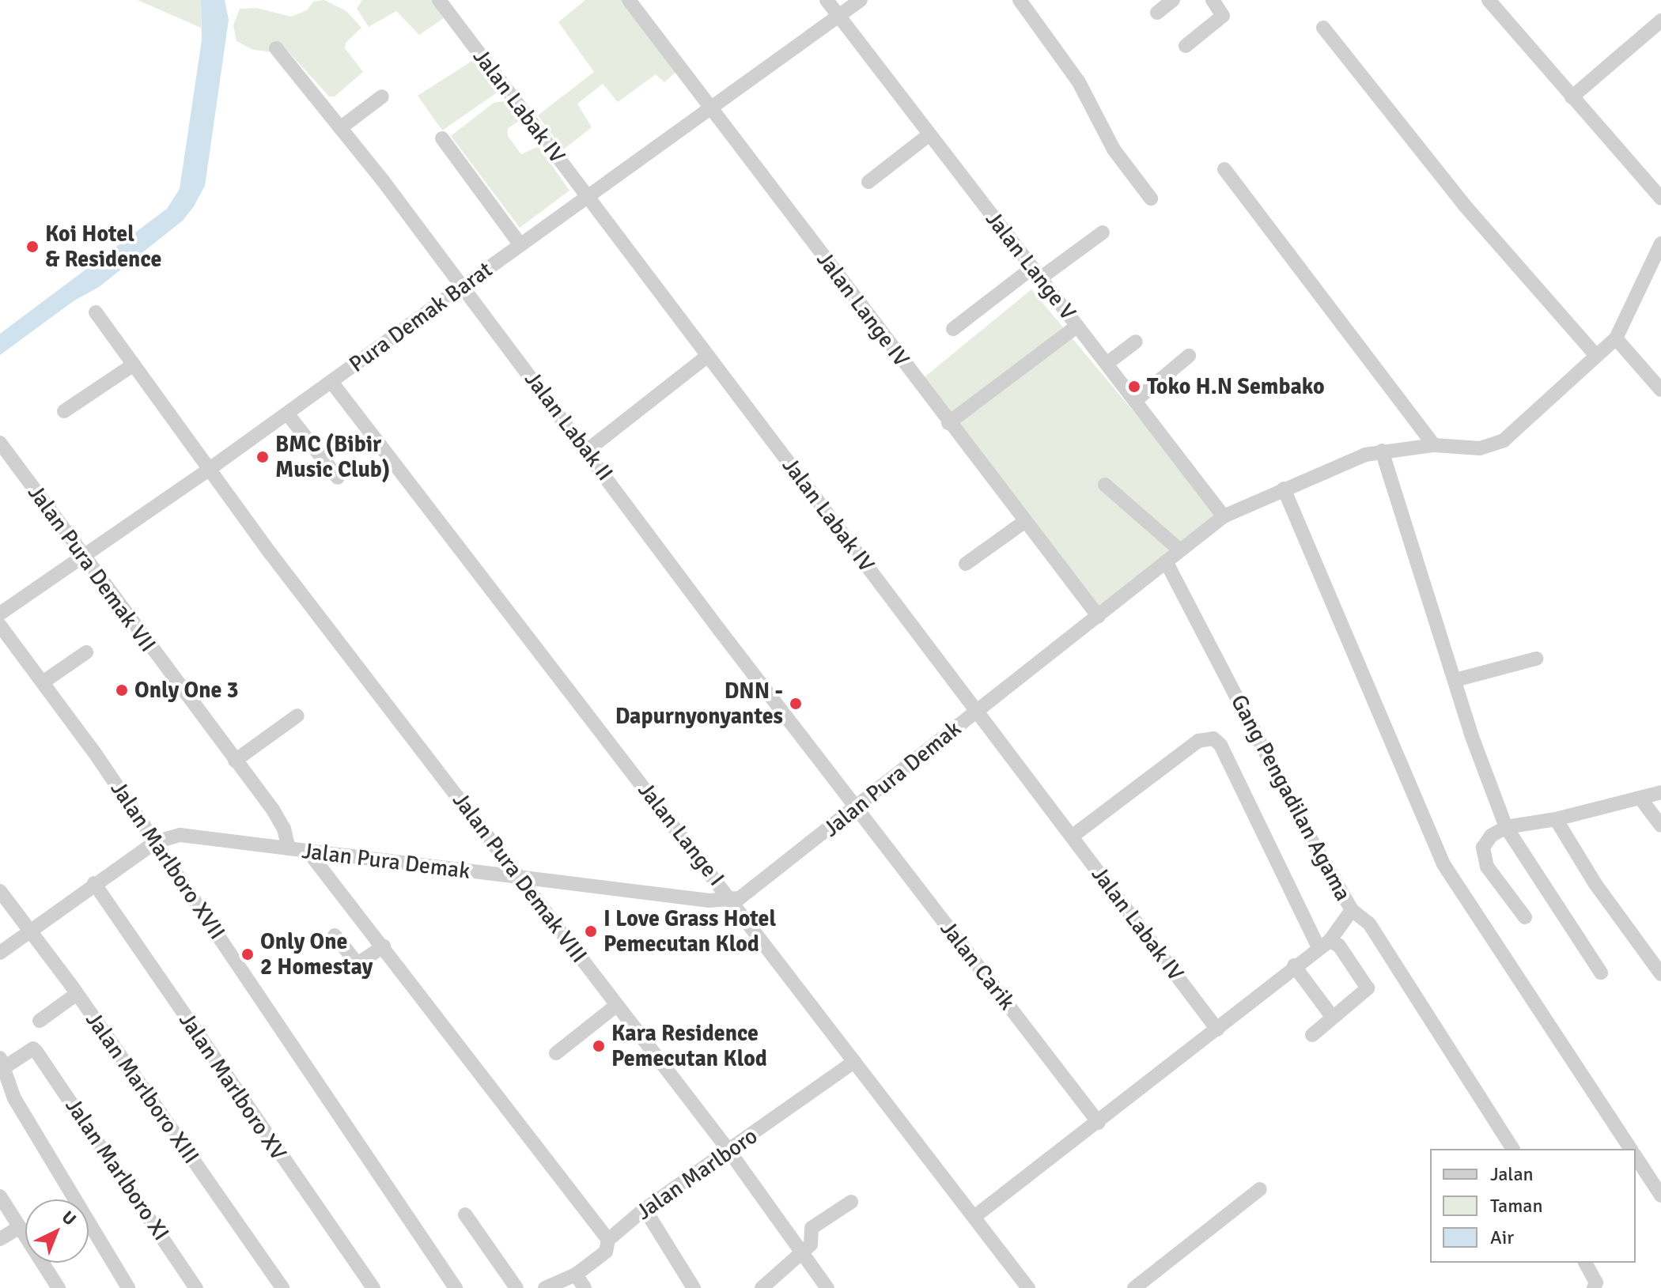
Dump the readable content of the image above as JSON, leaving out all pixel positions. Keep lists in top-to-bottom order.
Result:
{
  "streets": {
    "street": [
      "Jalan Labak IV",
      "Jalan Lange V",
      "Jalan Lange IV",
      "Pura Demak Barat",
      "Jalan Labak II",
      "Jalan Pura Demak VII",
      "Jalan Pura Demak",
      "Gang Pengadilan Agama",
      "Jalan Lange I",
      "Jalan Marlboro XVII",
      "Jalan Pura Demak VIII",
      "Jalan Carik",
      "Jalan Marlboro XV",
      "Jalan Marlboro XIII",
      "Jalan Marlboro XI",
      "Jalan Marlboro"
    ]
  },
  "crossings": [
    ["Jalan Labak IV", "Pura Demak Barat"],
    ["Jalan Labak IV", "Jalan Pura Demak"],
    ["Jalan Lange V", "Pura Demak Barat"],
    ["Jalan Lange V", "Jalan Pura Demak"],
    ["Jalan Lange IV", "Pura Demak Barat"],
    ["Jalan Lange IV", "Jalan Pura Demak"],
    ["Pura Demak Barat", "Jalan Labak II"],
    ["Pura Demak Barat", "Jalan Pura Demak VII"],
    ["Pura Demak Barat", "Jalan Lange I"],
    ["Pura Demak Barat", "Jalan Pura Demak VIII"],
    ["Jalan Labak II", "Jalan Pura Demak"],
    ["Jalan Labak II", "Jalan Carik"],
    ["Jalan Pura Demak VII", "Jalan Pura Demak"],
    ["Jalan Pura Demak", "Gang Pengadilan Agama"],
    ["Jalan Pura Demak", "Jalan Lange I"],
    ["Jalan Pura Demak", "Jalan Marlboro XVII"],
    ["Jalan Pura Demak", "Jalan Pura Demak VIII"],
    ["Jalan Pura Demak", "Jalan Carik"],
    ["Jalan Pura Demak", "Jalan Marlboro XV"],
    ["Jalan Pura Demak", "Jalan Marlboro XIII"],
    ["Jalan Lange I", "Jalan Marlboro"],
    ["Jalan Pura Demak VIII", "Jalan Marlboro"]
  ],
  "places": [
    "Koi Hotel & Residence",
    "Toko H.N Sembako",
    "BMC (Bibir Music Club)",
    "Only One 3",
    "DNN - Dapurnyonyantes",
    "I Love Grass Hotel Pemecutan Klod",
    "Only One 2 Homestay",
    "Kara Residence Pemecutan Klod"
  ],
  "legend": ["Jalan", "Taman", "Air"],
  "north": "top right"
}
